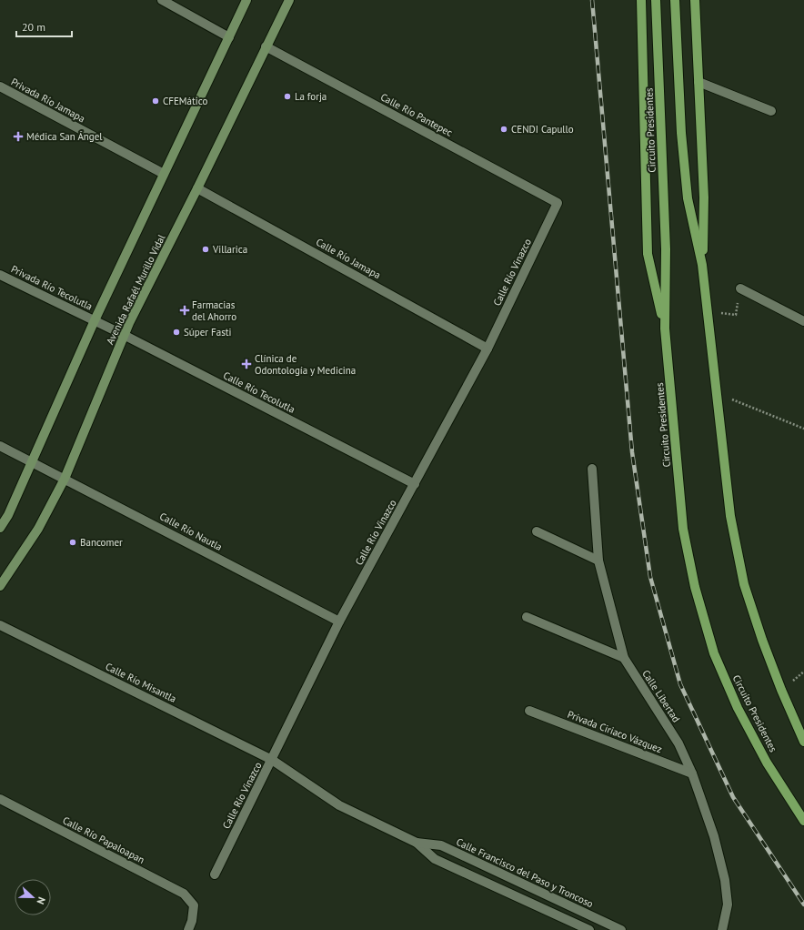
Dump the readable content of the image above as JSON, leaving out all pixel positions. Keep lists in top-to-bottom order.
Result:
{
  "streets": {
    "main road": ["Circuito Presidentes", "Avenida Rafaél Murillo Vidal"],
    "street": [
      "Privada Río Jamapa",
      "Calle Río Pantepec",
      "Calle Río Jamapa",
      "Calle Río Vinazco",
      "Privada Río Tecolutla",
      "Calle Río Tecolutla",
      "Calle Río Nautla",
      "Calle Río Misantla",
      "Calle Libertad",
      "Privada Ciriaco Vázquez",
      "Calle Río Papaloapan",
      "Calle Francisco del Paso y Troncoso"
    ]
  },
  "crossings": [
    ["Calle Río Pantepec", "Calle Río Vinazco"],
    ["Calle Río Pantepec", "Avenida Rafaél Murillo Vidal"],
    ["Calle Río Jamapa", "Calle Río Vinazco"],
    ["Calle Río Jamapa", "Avenida Rafaél Murillo Vidal"],
    ["Calle Río Vinazco", "Calle Río Tecolutla"],
    ["Calle Río Vinazco", "Calle Río Nautla"],
    ["Calle Río Vinazco", "Calle Río Misantla"],
    ["Calle Río Vinazco", "Calle Francisco del Paso y Troncoso"],
    ["Privada Río Tecolutla", "Calle Río Tecolutla"],
    ["Avenida Rafaél Murillo Vidal", "Calle Río Tecolutla"],
    ["Avenida Rafaél Murillo Vidal", "Calle Río Nautla"],
    ["Calle Río Misantla", "Calle Francisco del Paso y Troncoso"],
    ["Calle Libertad", "Privada Ciriaco Vázquez"]
  ],
  "places": {
    "other": [
      "La forja",
      "CFEMático",
      "CENDI Capullo",
      "Villarica",
      "Súper Fasti",
      "Bancomer"
    ],
    "health": ["Médica San Ángel", "Farmacias del Ahorro", "Clínica de Odontología y Medicina"]
  },
  "scale_bar": "20 m",
  "north": "right"
}
